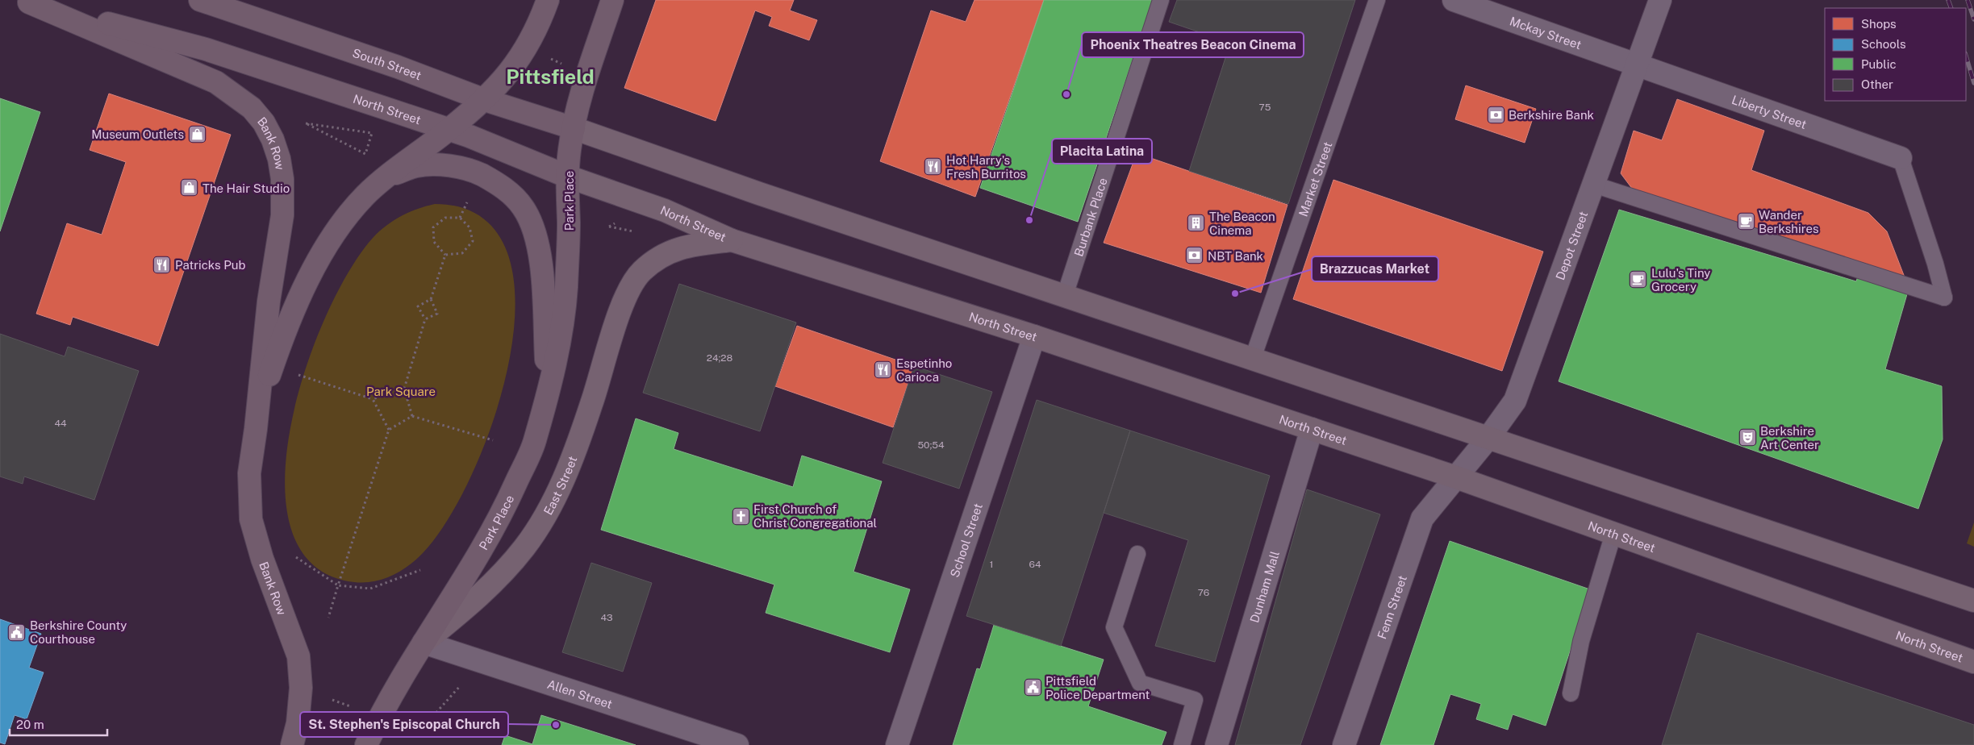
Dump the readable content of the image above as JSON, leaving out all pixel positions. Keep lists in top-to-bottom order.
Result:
{
  "streets": {
    "highway": [
      "South Street",
      "North Street",
      "Bank Row",
      "Park Place",
      "East Street"
    ],
    "street": [
      "Mckay Street",
      "Liberty Street",
      "Depot Street",
      "School Street",
      "Dunham Mall",
      "Fenn Street",
      "Allen Street"
    ],
    "lane": ["Market Street", "Burbank Place"]
  },
  "crossings": [
    ["Mckay Street", "Liberty Street"],
    ["Mckay Street", "Depot Street"],
    ["South Street", "Bank Row"],
    ["South Street", "Park Place"],
    ["North Street", "Bank Row"],
    ["North Street", "Park Place"],
    ["North Street", "Depot Street"],
    ["North Street", "East Street"],
    ["North Street", "School Street"],
    ["North Street", "Dunham Mall"],
    ["North Street", "Fenn Street"],
    ["Liberty Street", "Depot Street"],
    ["Bank Row", "Park Place"],
    ["Park Place", "East Street"],
    ["Park Place", "Allen Street"],
    ["Depot Street", "Fenn Street"],
    ["East Street", "Allen Street"]
  ],
  "districts": ["Pittsfield"],
  "parks": ["Park Square"],
  "places": {
    "other": [
      "Phoenix Theatres Beacon Cinema",
      "Placita Latina",
      "Brazzucas Market",
      "St. Stephen's Episcopal Church"
    ],
    "bank": ["Berkshire Bank", "NBT Bank"],
    "shop": ["Museum Outlets", "The Hair Studio"],
    "restaurant": ["Hot Harry's Fresh Burritos", "Patricks Pub", "Espetinho Carioca"],
    "cafe": ["Wander Berkshires", "Lulu's Tiny Grocery"],
    "building": ["The Beacon Cinema"],
    "theatre": ["Berkshire Art Center"],
    "church": ["First Church of Christ Congregational"],
    "public building": ["Berkshire County Courthouse", "Pittsfield Police Department"]
  },
  "house_numbers": [
    "75",
    "24;28",
    "44",
    "50;54",
    "1",
    "64",
    "76",
    "43"
  ],
  "legend": [
    "Shops",
    "Schools",
    "Public",
    "Other"
  ],
  "scale_bar": "20 m"
}
